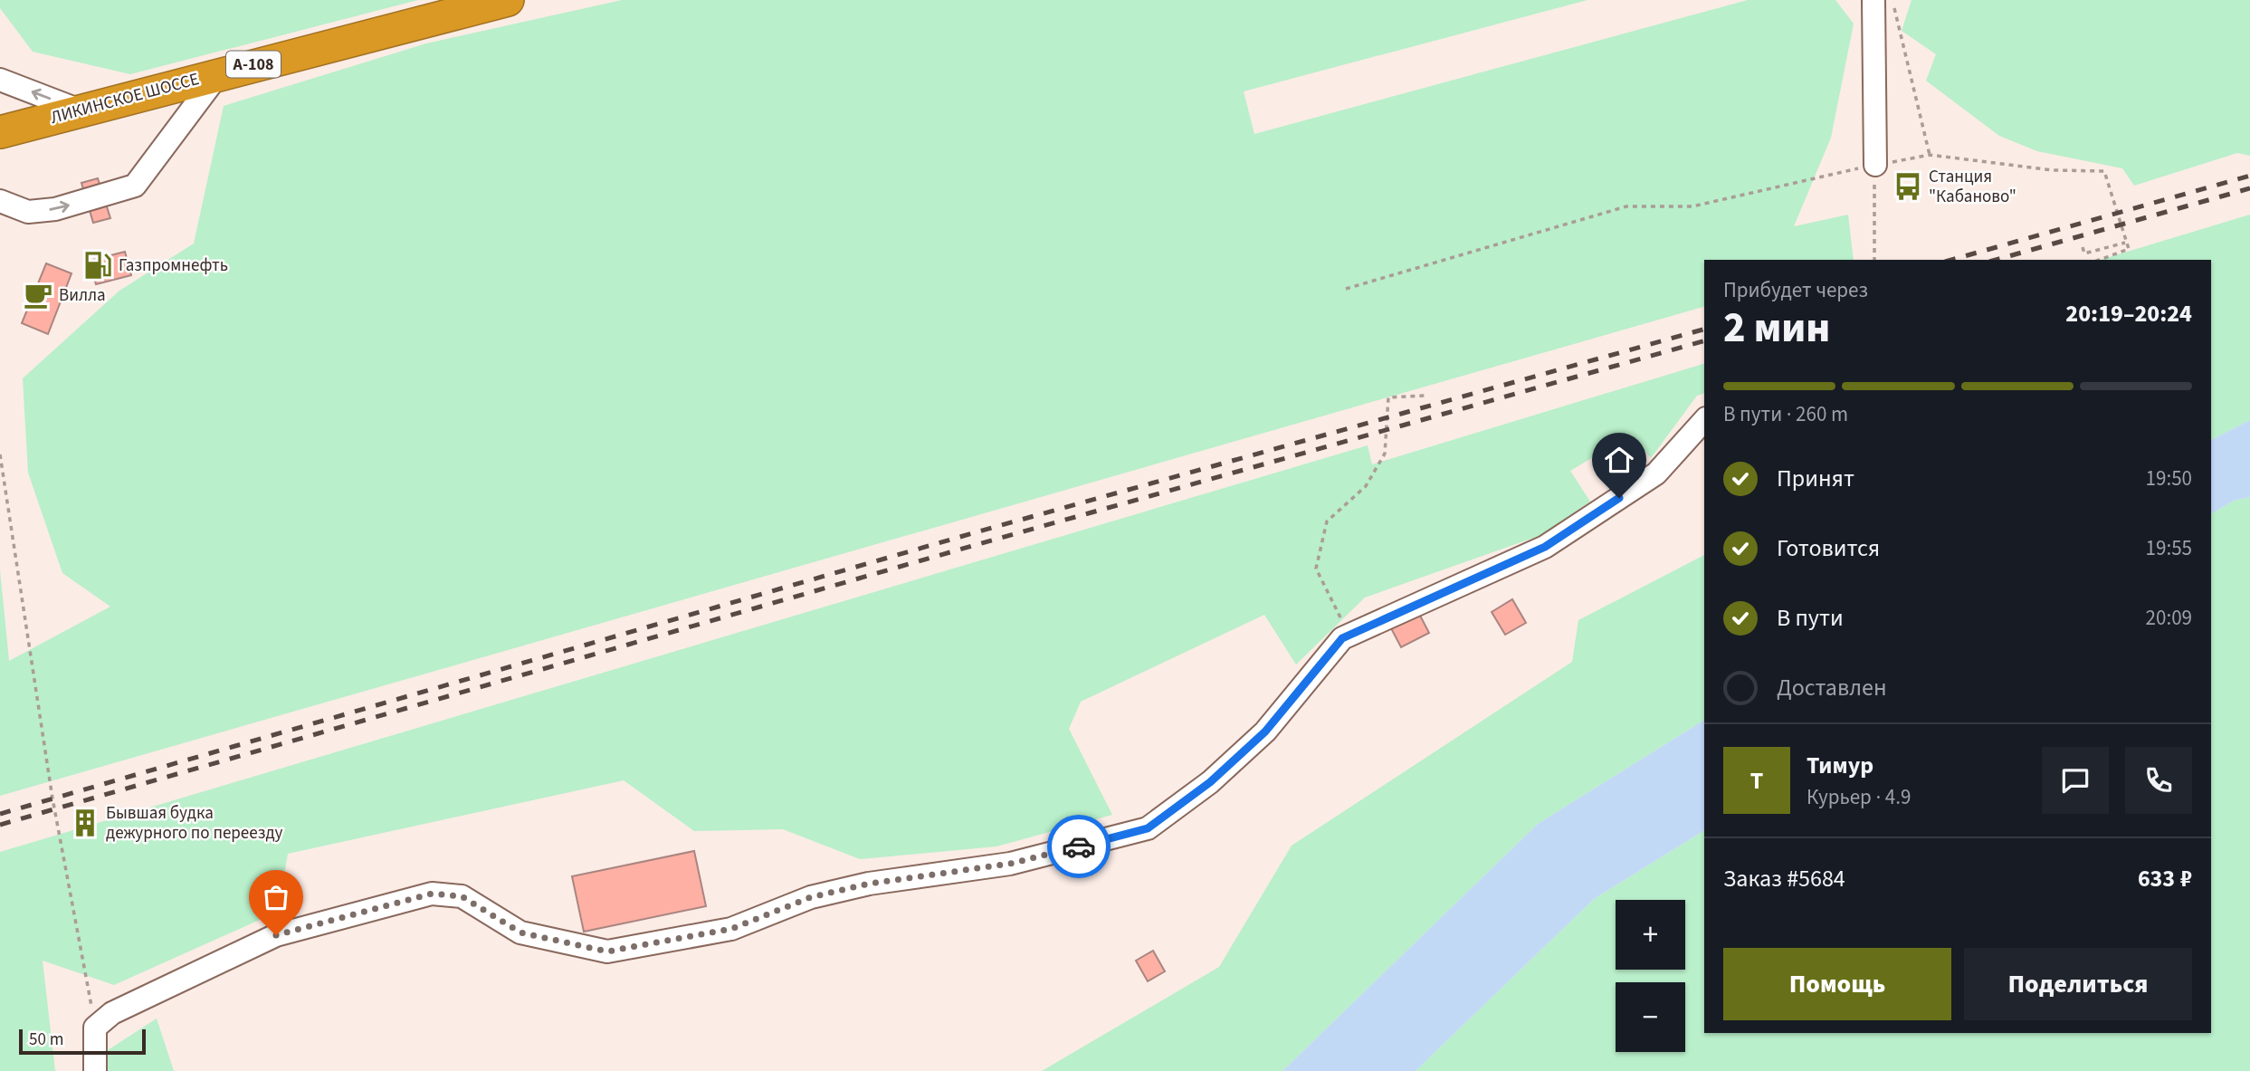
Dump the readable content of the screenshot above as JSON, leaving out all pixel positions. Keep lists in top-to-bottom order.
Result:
{
  "streets": {
    "highway": ["А-108", "ЛИКИНСКОЕ ШОССЕ"]
  },
  "places": {
    "bus stop": ["Станция \"Кабаново\""],
    "fuel station": ["Газпромнефть"],
    "cafe": ["Вилла"],
    "building": ["Бывшая будка дежурного по переезду"]
  },
  "scale_bar": "50 m",
  "page": {
    "heading": ["2 мин", "Прибудет через", "20:19–20:24"],
    "panel": [
      "Тимур",
      "Курьер · 4.9",
      "Заказ #5684",
      "633 ₽"
    ],
    "bar": "В пути · 260 m",
    "list": [
      ["Принят", "19:50"],
      ["Готовится", "19:55"],
      ["В пути", "20:09"],
      "Доставлен"
    ],
    "round": "Т",
    "map_buttons": ["+", "−"],
    "buttons": ["Помощь", "Поделиться"],
    "scale": "50 m"
  }
}
